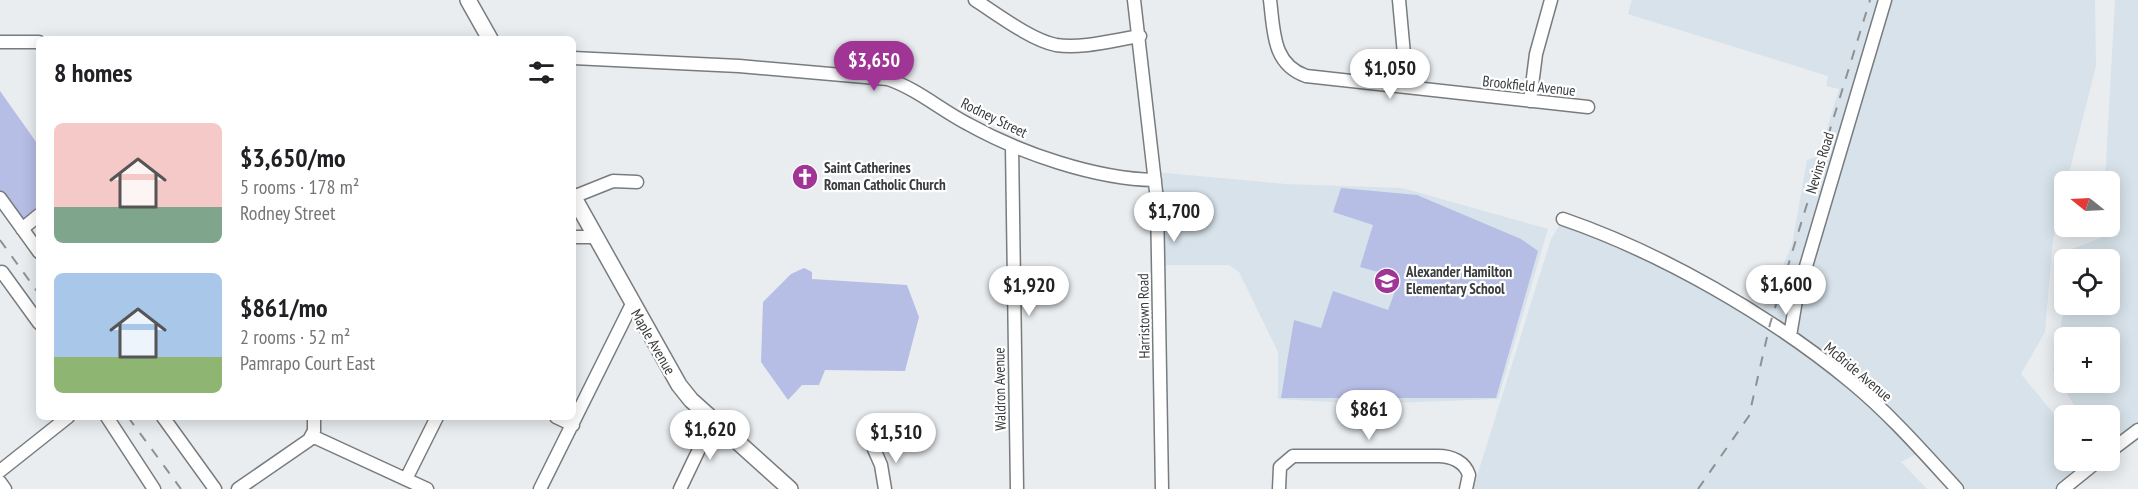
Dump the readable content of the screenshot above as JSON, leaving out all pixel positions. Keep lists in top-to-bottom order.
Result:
{
  "streets": {
    "main road": ["Maple Avenue"],
    "street": [
      "Brookfield Avenue",
      "Rodney Street",
      "Nevins Road",
      "Harristown Road",
      "McBride Avenue",
      "Waldron Avenue"
    ]
  },
  "crossings": [
    ["Rodney Street", "Harristown Road"],
    ["Rodney Street", "Waldron Avenue"],
    ["Nevins Road", "McBride Avenue"]
  ],
  "places": {
    "church": ["Saint Catherines Roman Catholic Church"],
    "school or university": ["Alexander Hamilton Elementary School"]
  },
  "north": "left",
  "page": {
    "heading": "8 homes",
    "price": [
      "$3,650",
      "$1,050",
      "$1,700",
      "$1,600",
      "$1,920",
      "$861",
      "$1,620",
      "$1,510"
    ],
    "list": [
      {
        "name": "$3,650/mo",
        "note": "5 rooms · 178 m² · Rodney Street"
      },
      {
        "name": "$861/mo",
        "note": "2 rooms · 52 m² · Pamrapo Court East"
      }
    ],
    "map_buttons": ["+", "−"]
  }
}
